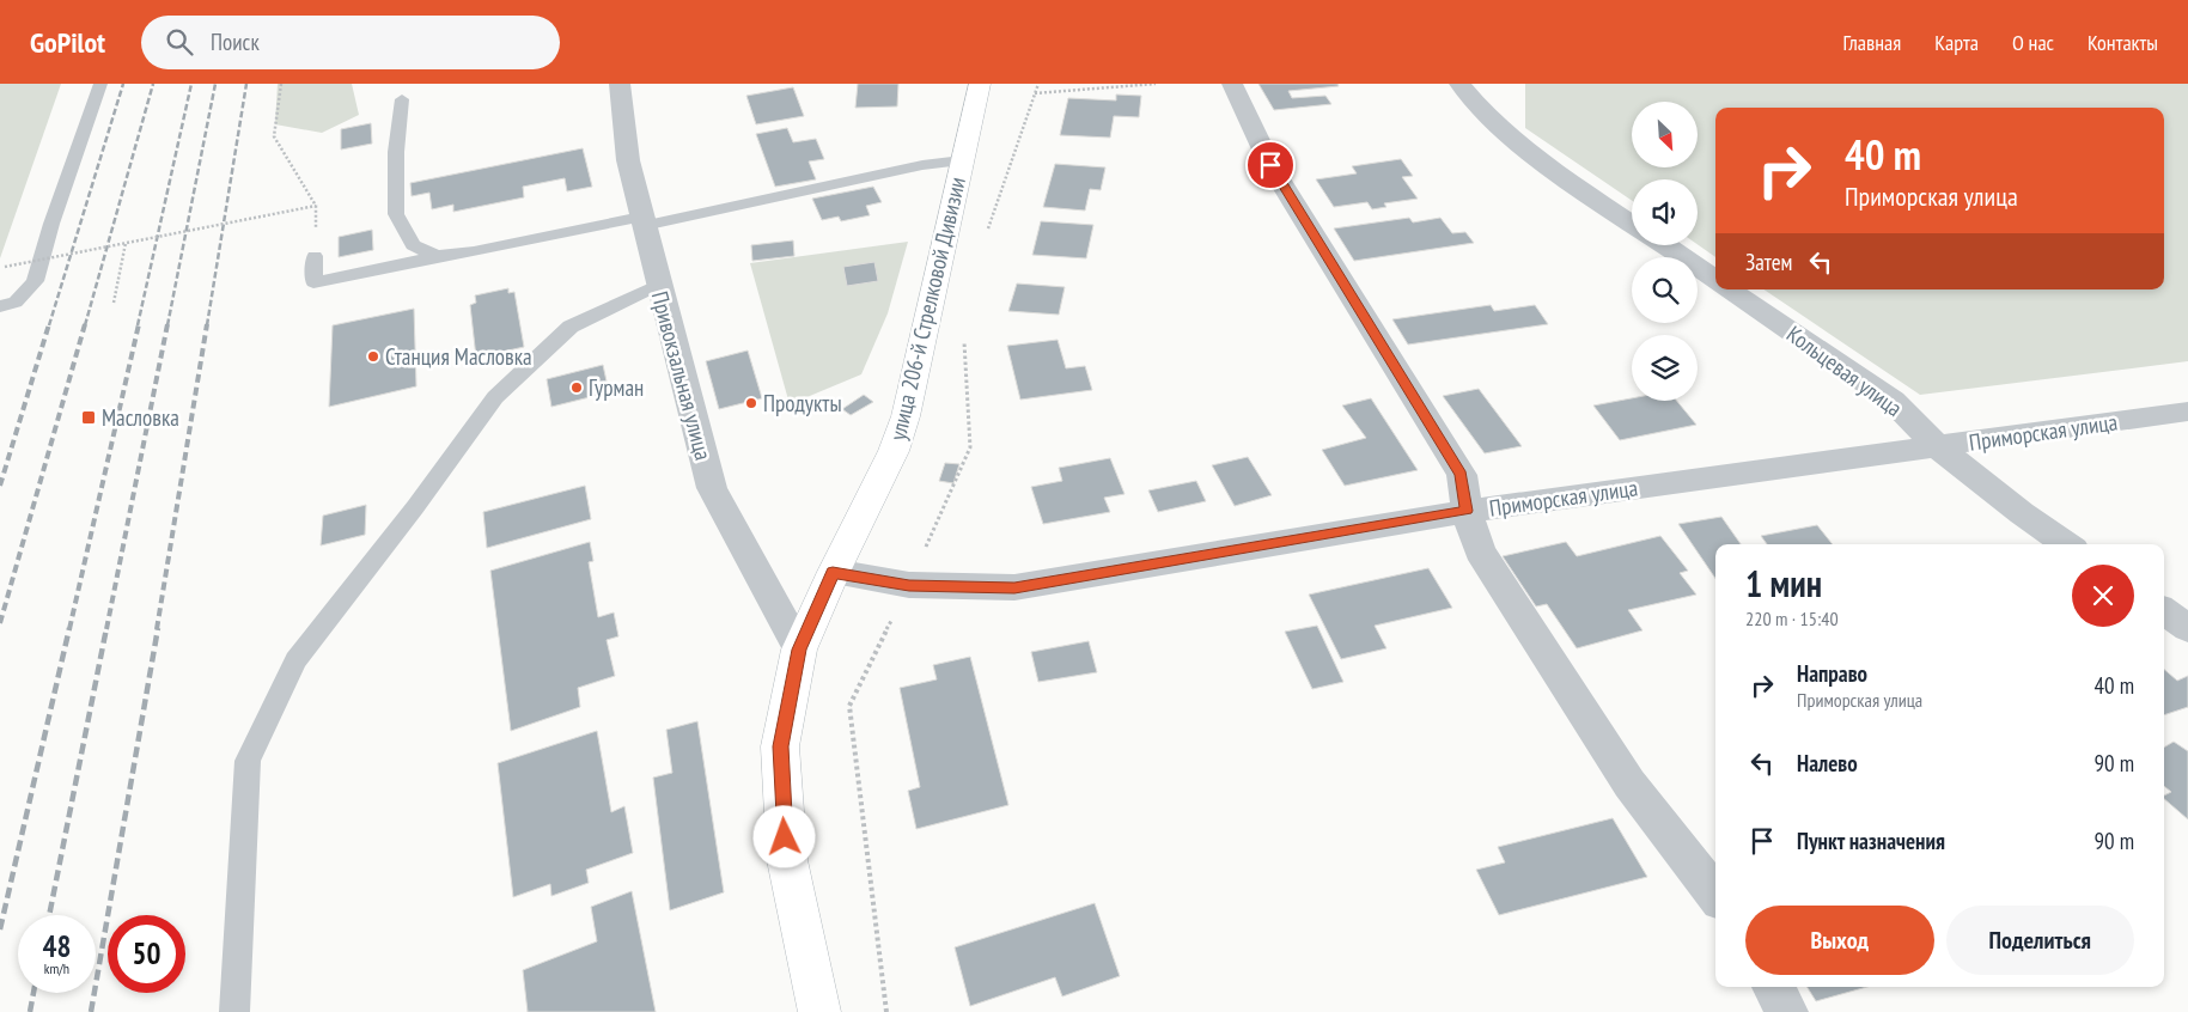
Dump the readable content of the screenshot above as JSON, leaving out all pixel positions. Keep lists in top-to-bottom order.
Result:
{
  "streets": {
    "main road": ["улица 206-й Стрелковой Дивизии"],
    "street": ["Кольцевая улица", "Привокзальная улица", "Приморская улица"]
  },
  "crossings": [
    ["улица 206-й Стрелковой Дивизии", "Привокзальная улица"],
    ["улица 206-й Стрелковой Дивизии", "Приморская улица"],
    ["Кольцевая улица", "Приморская улица"]
  ],
  "places": {
    "other": ["Станция Масловка", "Гурман", "Продукты"],
    "transit": ["Масловка"]
  },
  "north": "bottom right",
  "page": {
    "header": "GoPilot",
    "search": "Поиск",
    "nav": [
      "Главная",
      "Карта",
      "О нас",
      "Контакты"
    ],
    "turn": ["40 m", "Приморская улица"],
    "then": "Затем",
    "heading": ["1 мин", "220 m · 15:40"],
    "list": [
      {
        "name": "Направо",
        "note": "Приморская улица",
        "value": "40 m"
      },
      {
        "name": "Налево",
        "value": "90 m"
      },
      {
        "name": "Пункт назначения",
        "value": "90 m"
      }
    ],
    "buttons": ["Выход", "Поделиться"],
    "speed": "48 km/h",
    "limit": "50"
  }
}
